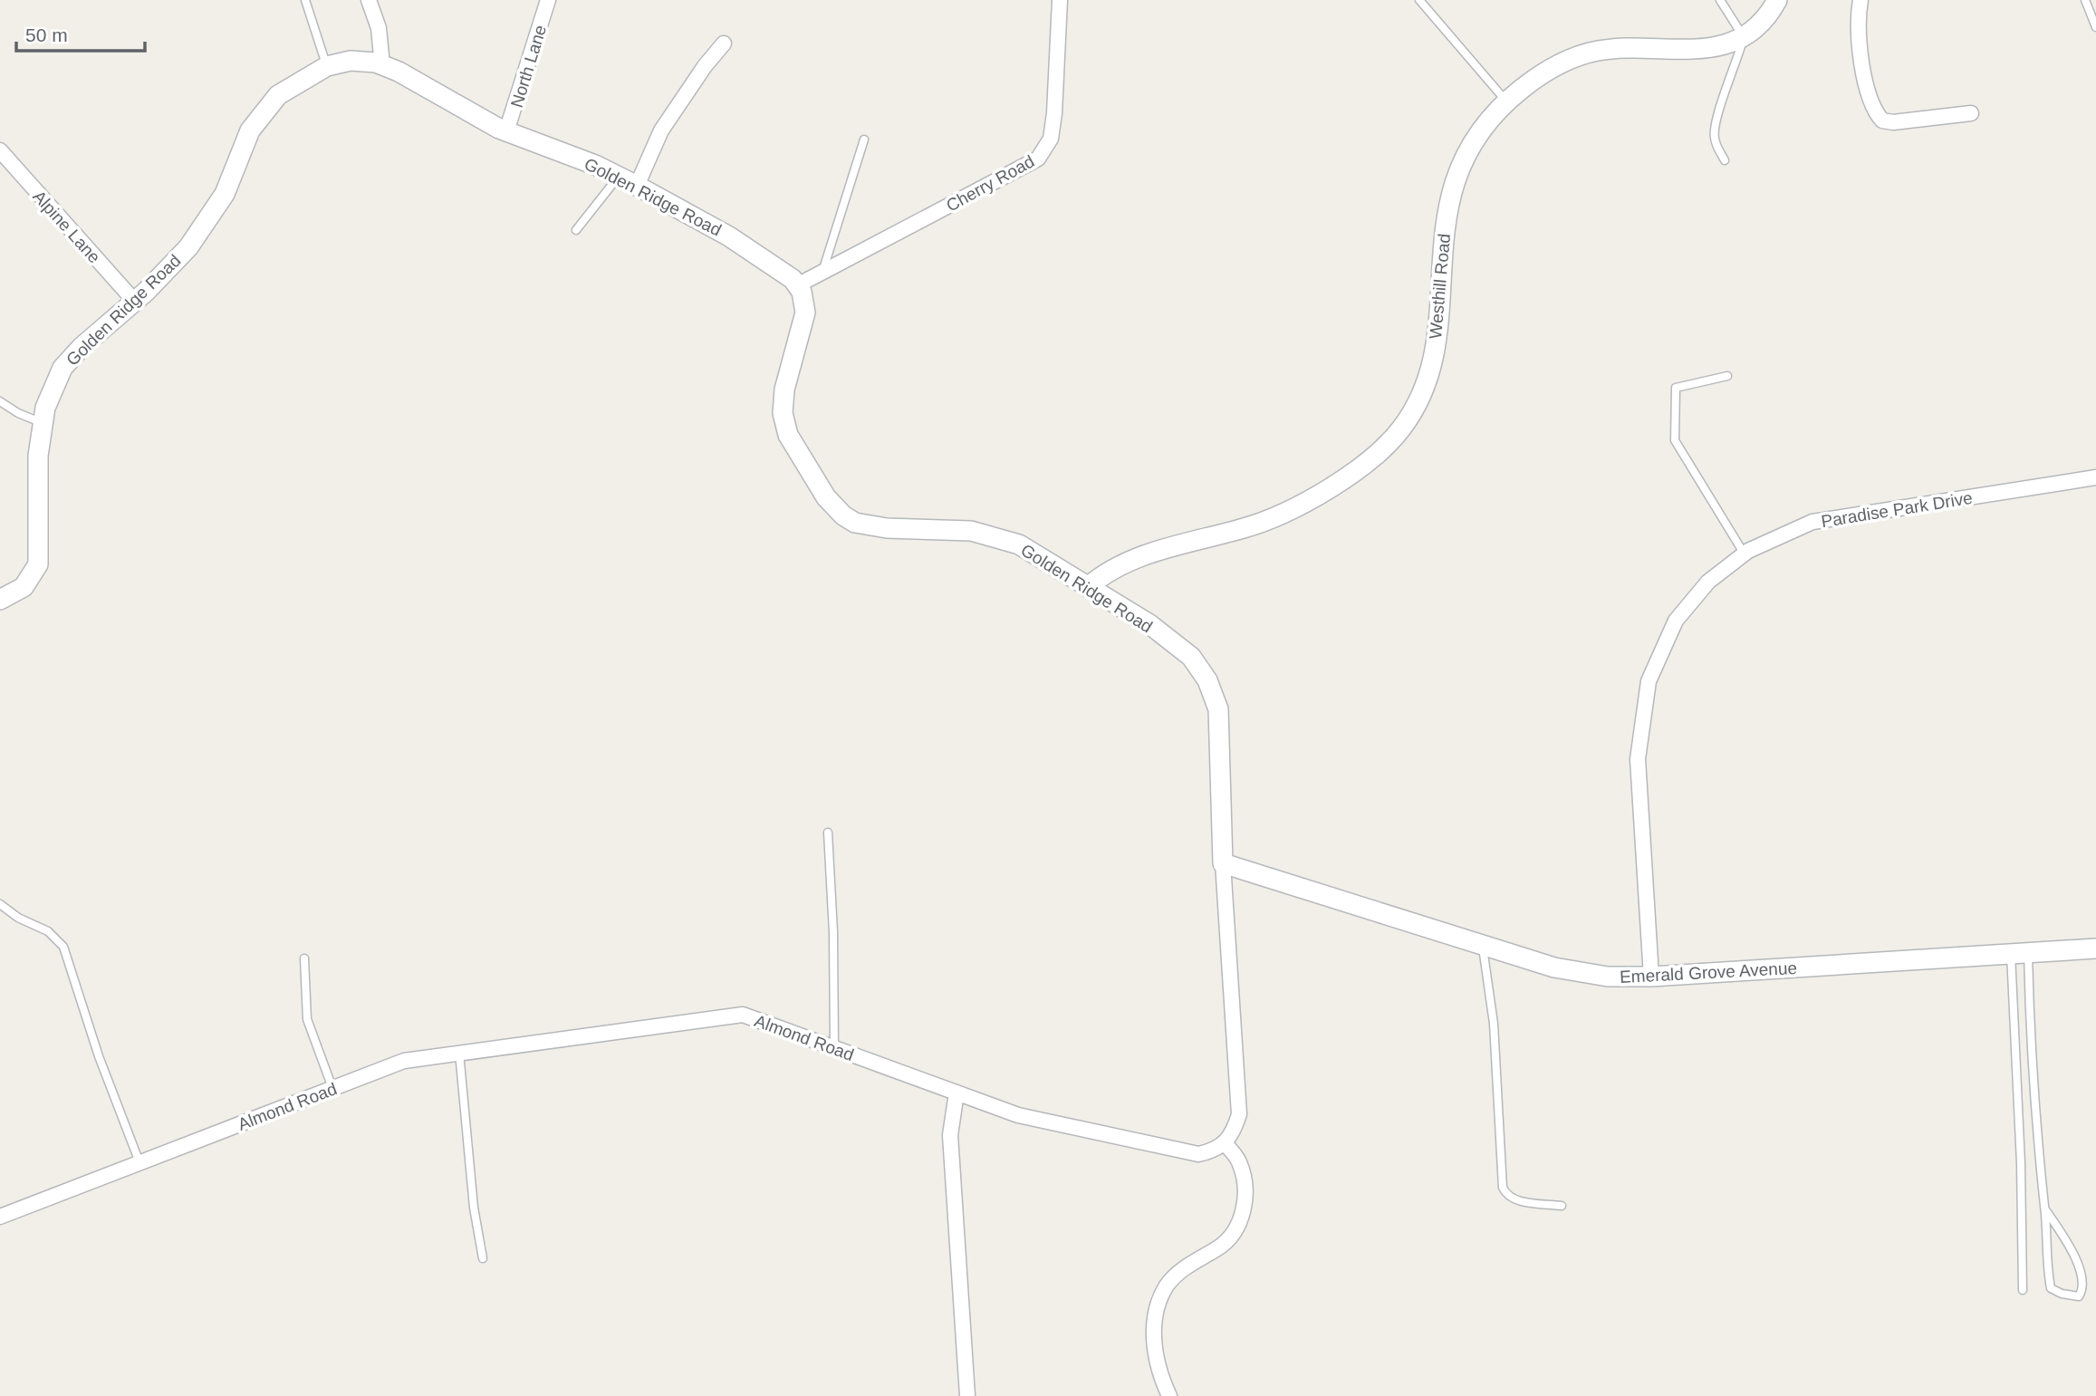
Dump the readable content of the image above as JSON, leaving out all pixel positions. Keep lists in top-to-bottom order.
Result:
{
  "streets": {
    "street": [
      "North Lane",
      "Cherry Road",
      "Golden Ridge Road",
      "Alpine Lane",
      "Westhill Road",
      "Paradise Park Drive",
      "Emerald Grove Avenue",
      "Almond Road"
    ]
  },
  "crossings": [
    ["North Lane", "Golden Ridge Road"],
    ["Cherry Road", "Golden Ridge Road"],
    ["Golden Ridge Road", "Alpine Lane"],
    ["Golden Ridge Road", "Westhill Road"],
    ["Golden Ridge Road", "Emerald Grove Avenue"],
    ["Paradise Park Drive", "Emerald Grove Avenue"]
  ],
  "scale_bar": "50 m"
}
